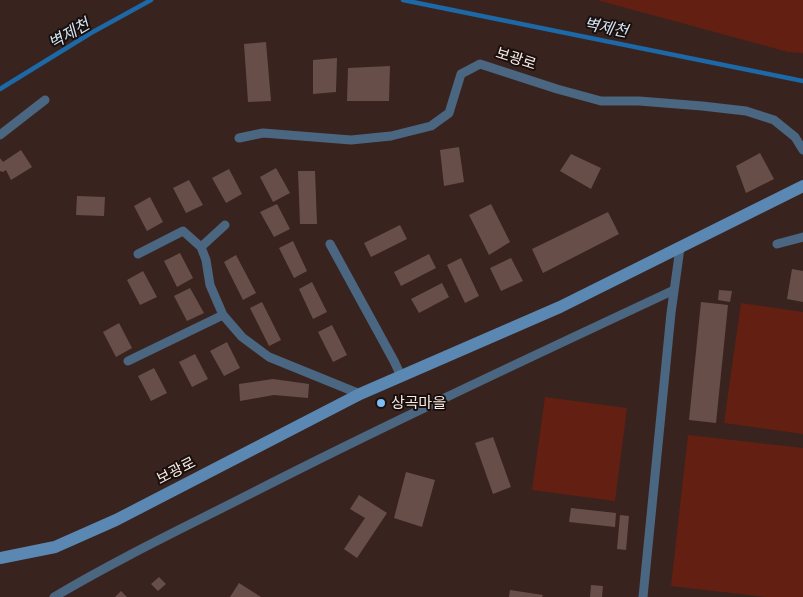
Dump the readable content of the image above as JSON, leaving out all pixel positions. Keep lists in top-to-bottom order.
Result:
{
  "streets": {
    "main road": ["보광로"]
  },
  "water": ["벽제천"],
  "places": ["상곡마을"]
}
